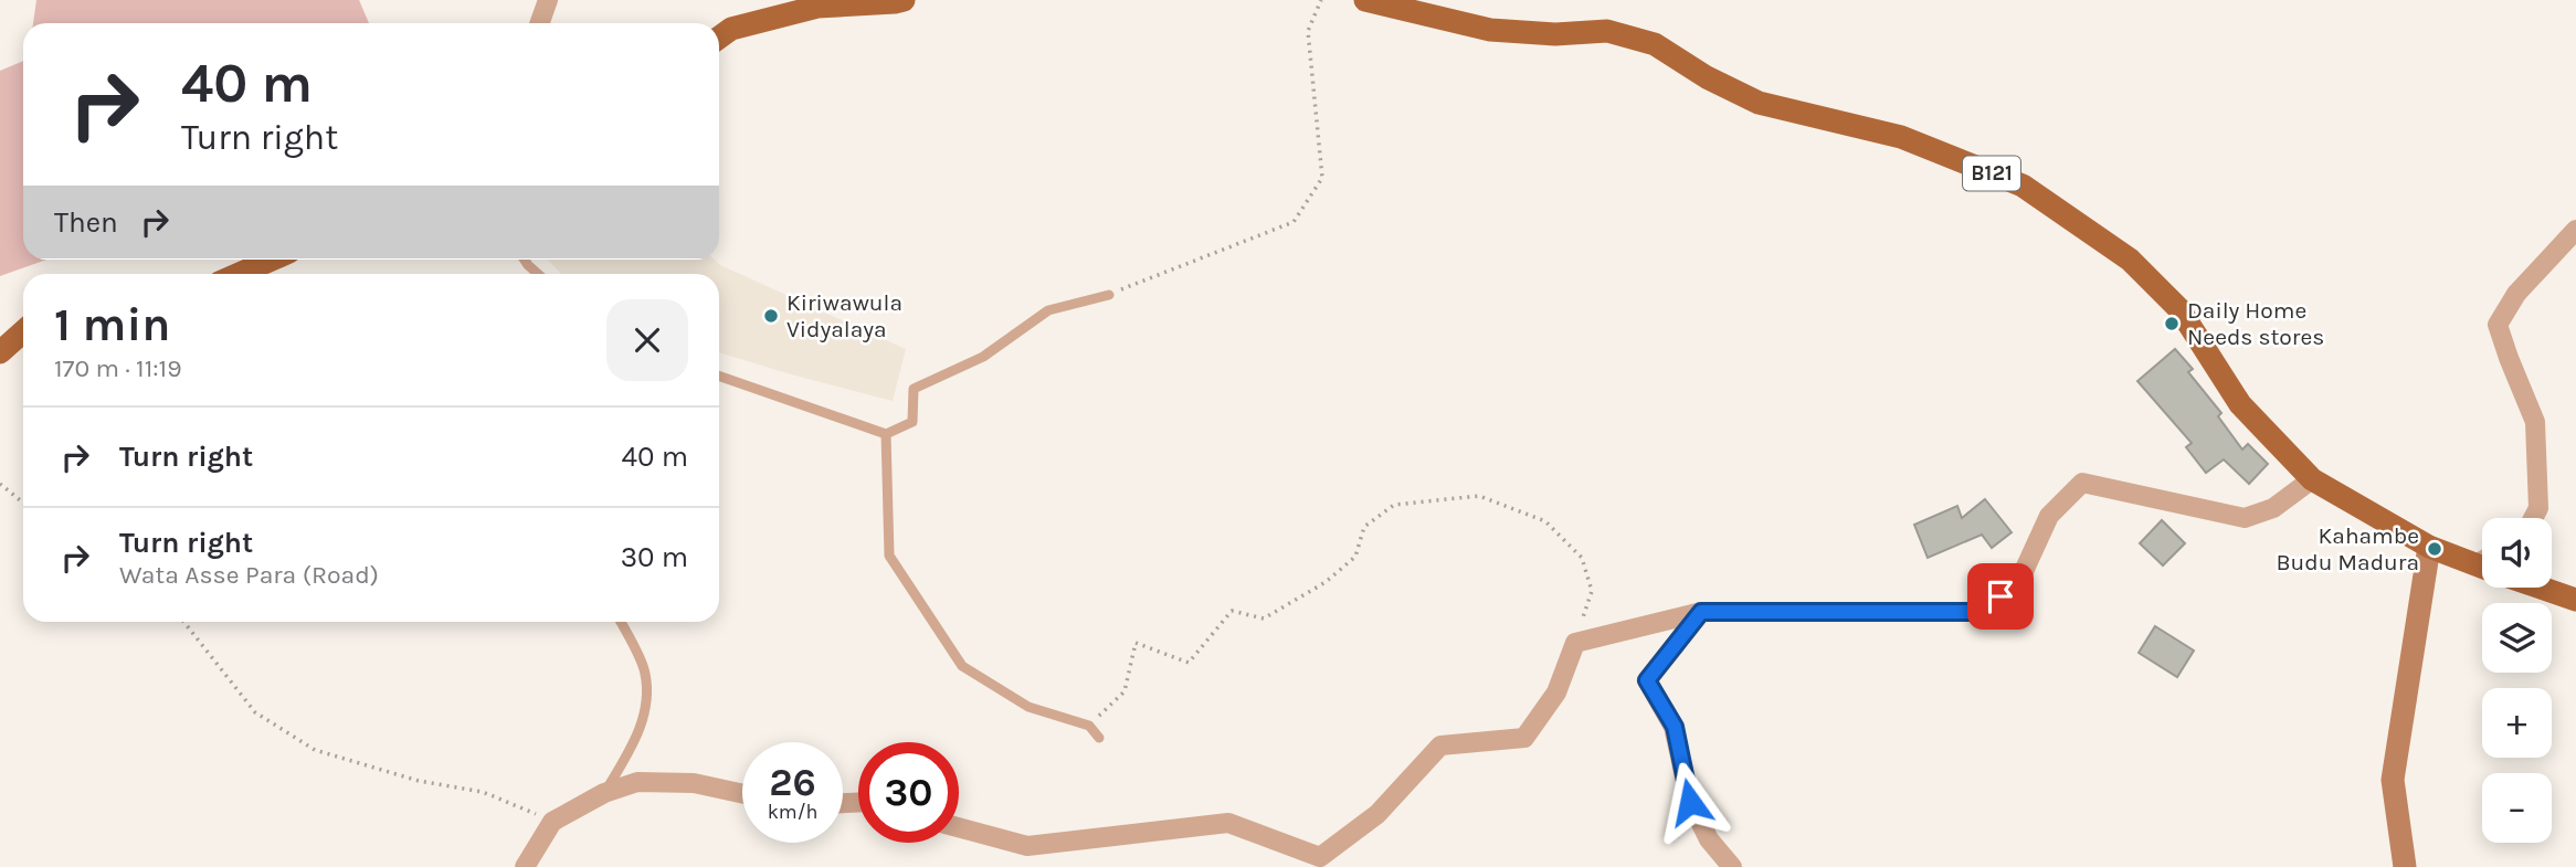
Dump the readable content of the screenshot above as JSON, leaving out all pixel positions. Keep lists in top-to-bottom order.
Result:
{
  "streets": {
    "main road": ["B121"]
  },
  "places": ["Kiriwawula Vidyalaya", "Daily Home Needs stores", "Kahambe Budu Madura"],
  "page": {
    "turn": ["40 m", "Turn right"],
    "then": "Then",
    "heading": ["1 min", "170 m · 11:19"],
    "list": [
      {
        "name": "Turn right",
        "value": "40 m"
      },
      {
        "name": "Turn right",
        "note": "Wata Asse Para (Road)",
        "value": "30 m"
      }
    ],
    "map_buttons": ["+", "−"],
    "speed": "26 km/h",
    "limit": "30"
  }
}
